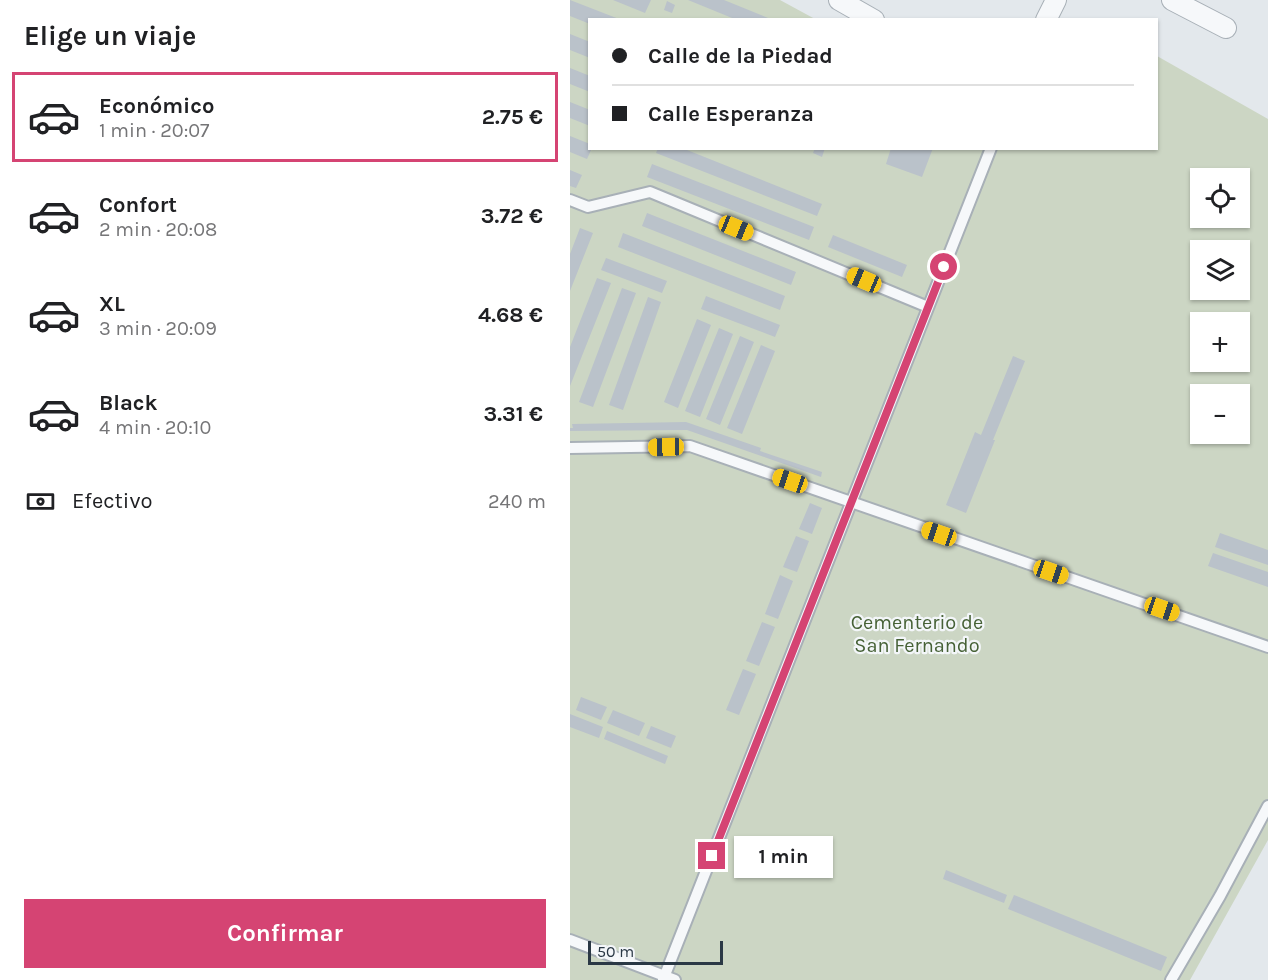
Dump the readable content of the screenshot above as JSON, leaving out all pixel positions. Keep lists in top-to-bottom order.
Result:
{
  "parks": ["Cementerio de San Fernando"],
  "scale_bar": "50 m",
  "page": {
    "heading": "Elige un viaje",
    "banner": ["Calle de la Piedad", "Calle Esperanza"],
    "list": [
      {
        "name": "Económico",
        "note": "1 min · 20:07",
        "value": "2.75 €"
      },
      {
        "name": "Confort",
        "note": "2 min · 20:08",
        "value": "3.72 €"
      },
      {
        "name": "XL",
        "note": "3 min · 20:09",
        "value": "4.68 €"
      },
      {
        "name": "Black",
        "note": "4 min · 20:10",
        "value": "3.31 €"
      }
    ],
    "map_buttons": ["+", "−"],
    "pay": ["Efectivo", "240 m"],
    "bubble": "1 min",
    "buttons": "Confirmar",
    "scale": "50 m"
  }
}
